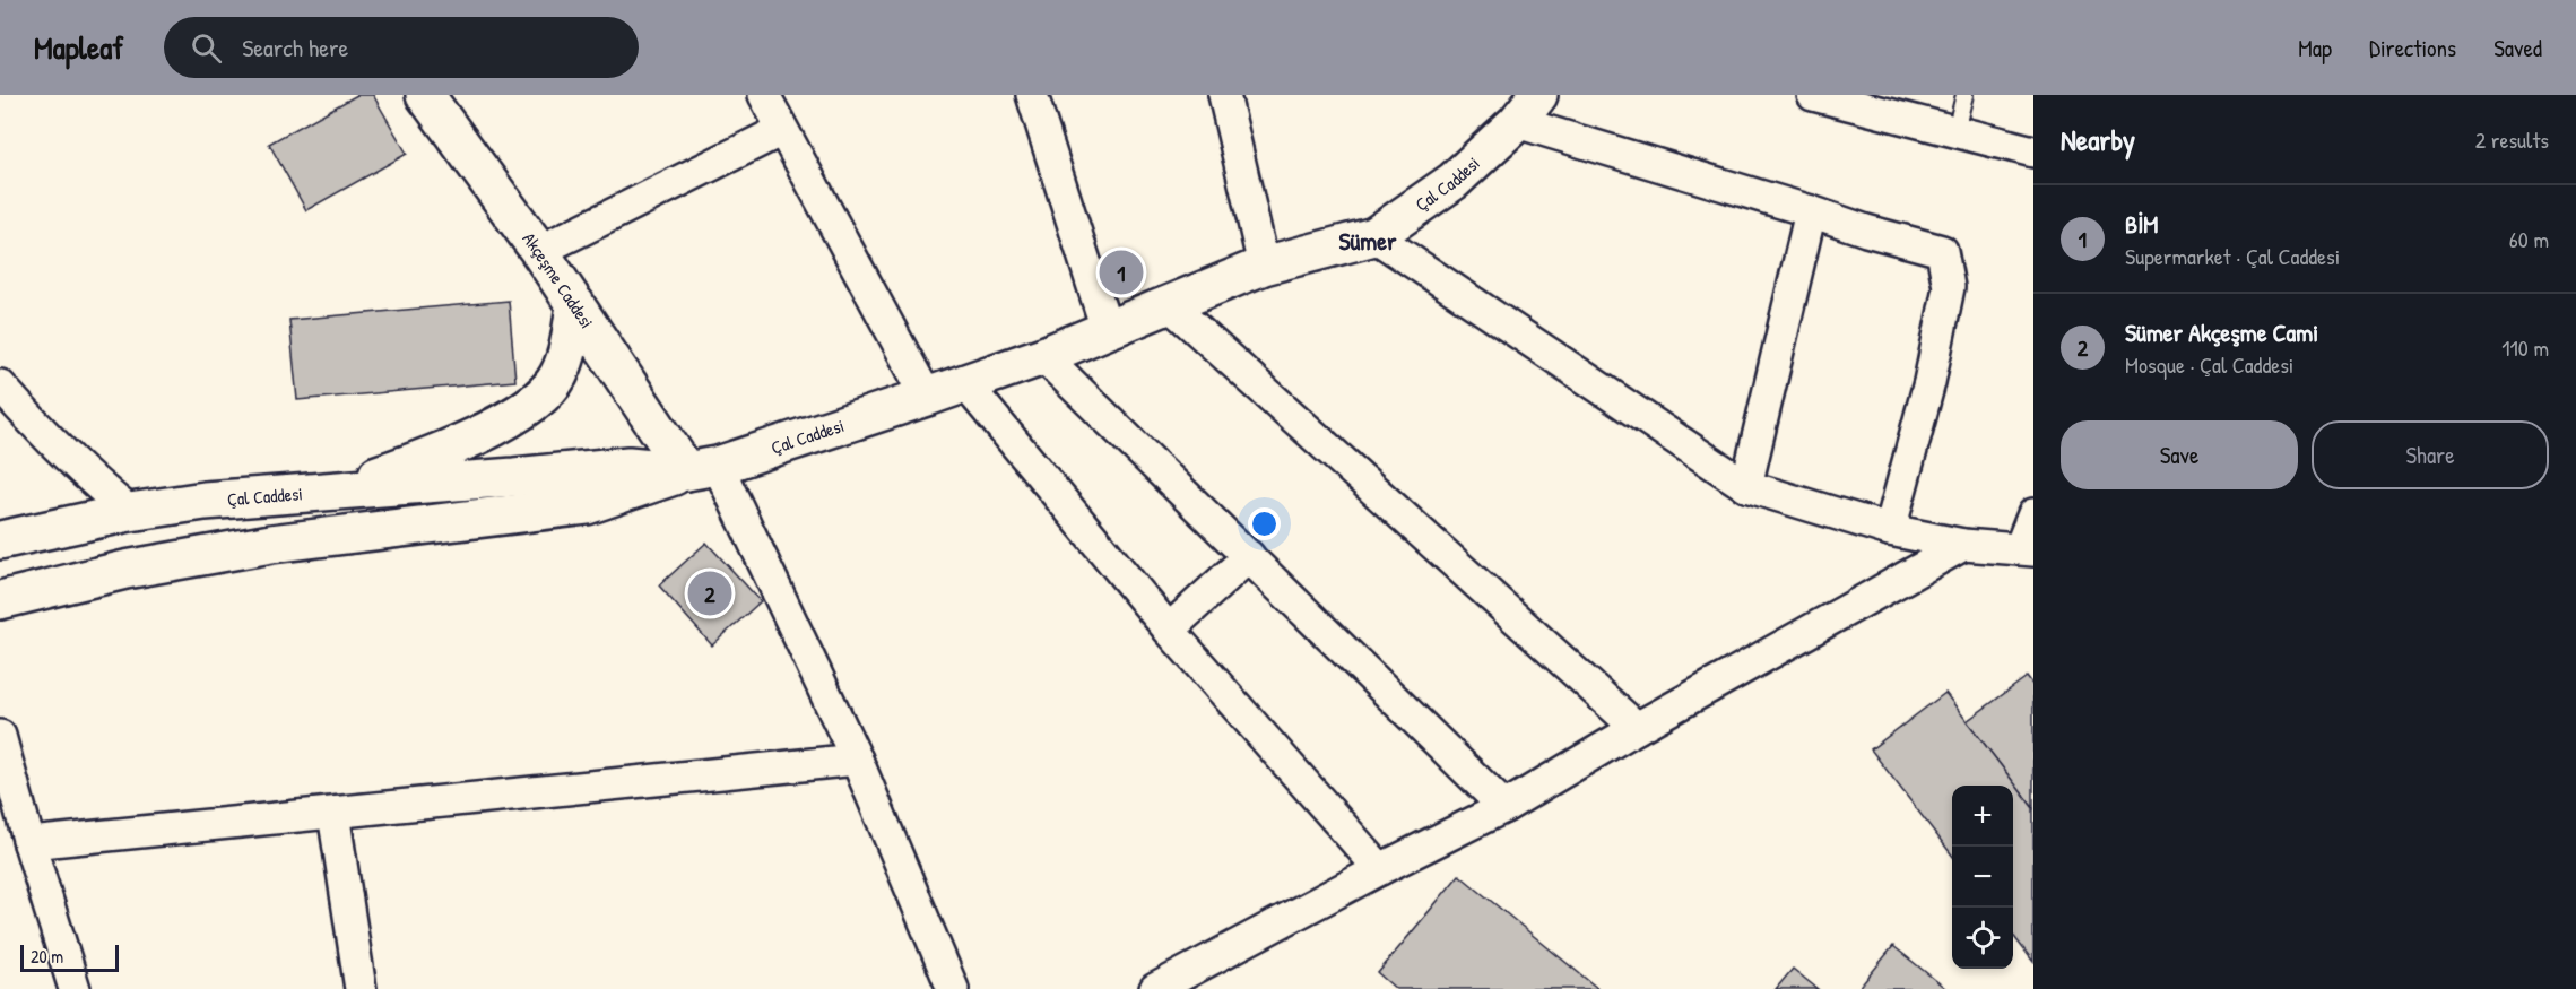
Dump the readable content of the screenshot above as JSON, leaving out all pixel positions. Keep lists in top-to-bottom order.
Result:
{
  "streets": {
    "street": ["Çal Caddesi", "Akçeşme Caddesi"]
  },
  "crossings": [
    ["Çal Caddesi", "Akçeşme Caddesi"]
  ],
  "districts": ["Sümer"],
  "scale_bar": "20 m",
  "page": {
    "header": "Mapleaf",
    "search": "Search here",
    "nav": ["Map", "Directions", "Saved"],
    "heading": ["Nearby", "2 results"],
    "list": [
      {
        "mark": "1",
        "name": "BİM",
        "note": "Supermarket · Çal Caddesi",
        "value": "60 m"
      },
      {
        "mark": "2",
        "name": "Sümer Akçeşme Cami",
        "note": "Mosque · Çal Caddesi",
        "value": "110 m"
      }
    ],
    "pins": ["1", "2"],
    "buttons": ["Save", "Share"],
    "map_buttons": ["+", "−"],
    "scale": "20 m"
  }
}
